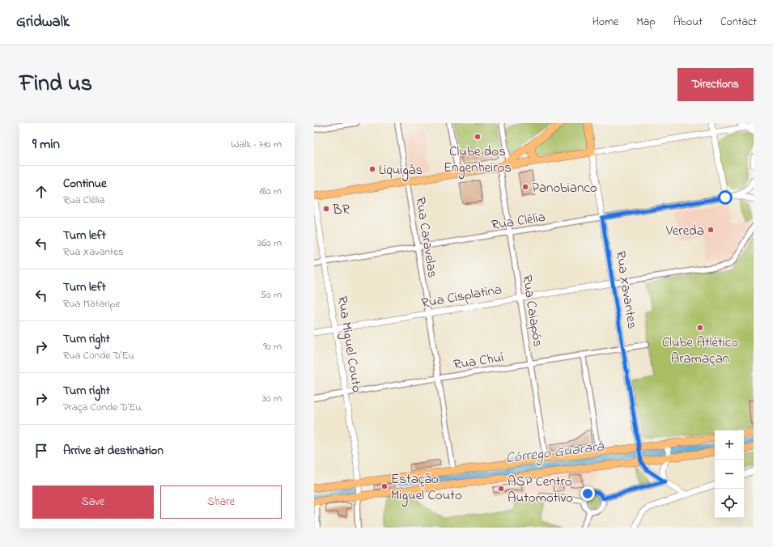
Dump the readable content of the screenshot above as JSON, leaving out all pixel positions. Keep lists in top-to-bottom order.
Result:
{
  "streets": {
    "main road": ["Rua Xavantes"],
    "street": [
      "Rua Clélia",
      "Rua Caravelas",
      "Rua Cisplatina",
      "Rua Caiapós",
      "Rua Miguel Couto",
      "Rua Chuí"
    ]
  },
  "crossings": [
    ["Rua Clélia", "Rua Caravelas"],
    ["Rua Clélia", "Rua Xavantes"],
    ["Rua Clélia", "Rua Caiapós"],
    ["Rua Clélia", "Rua Miguel Couto"],
    ["Rua Caravelas", "Rua Cisplatina"],
    ["Rua Caravelas", "Rua Chuí"],
    ["Rua Xavantes", "Rua Cisplatina"],
    ["Rua Xavantes", "Rua Chuí"],
    ["Rua Cisplatina", "Rua Caiapós"],
    ["Rua Cisplatina", "Rua Miguel Couto"],
    ["Rua Caiapós", "Rua Chuí"],
    ["Rua Miguel Couto", "Rua Chuí"]
  ],
  "water": ["Córrego Guarará"],
  "places": [
    "Clube dos Engenheiros",
    "Liquigás",
    "Panobianco",
    "BR",
    "Vereda",
    "Clube Atlético Aramaçan",
    "Estação Miguel Couto",
    "ASP Centro Automotivo"
  ],
  "page": {
    "header": "Gridwalk",
    "nav": [
      "Home",
      "Map",
      "About",
      "Contact"
    ],
    "title": "Find us",
    "buttons": [
      "Directions",
      ["Save", "Share"]
    ],
    "heading": ["9 min", "Walk · 710 m"],
    "list": [
      ["Continue", "Rua Clélia", "180 m"],
      ["Turn left", "Rua Xavantes", "360 m"],
      ["Turn left", "Rua Mataripe", "50 m"],
      ["Turn right", "Rua Conde D'Eu", "90 m"],
      ["Turn right", "Praça Conde D'Eu", "30 m"],
      "Arrive at destination"
    ],
    "map_buttons": ["+", "−"]
  }
}
